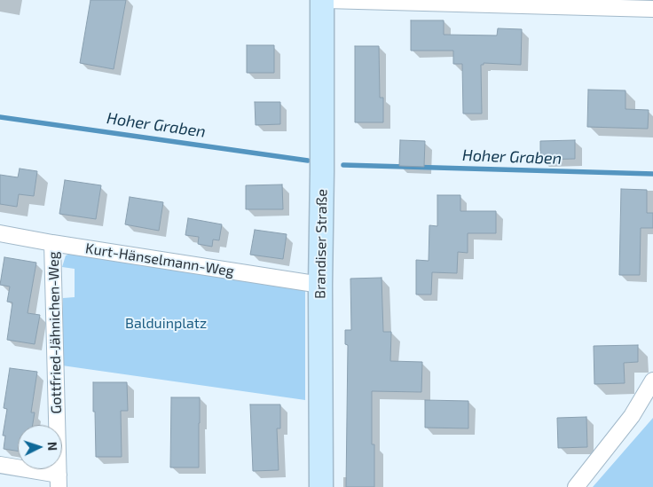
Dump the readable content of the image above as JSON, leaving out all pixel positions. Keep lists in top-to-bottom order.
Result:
{
  "streets": {
    "street": ["Brandiser Straße", "Kurt-Hänselmann-Weg", "Gottfried-Jähnichen-Weg"]
  },
  "crossings": [
    ["Brandiser Straße", "Kurt-Hänselmann-Weg"],
    ["Kurt-Hänselmann-Weg", "Gottfried-Jähnichen-Weg"]
  ],
  "water": ["Hoher Graben"],
  "parks": ["Balduinplatz"],
  "north": "right"
}
